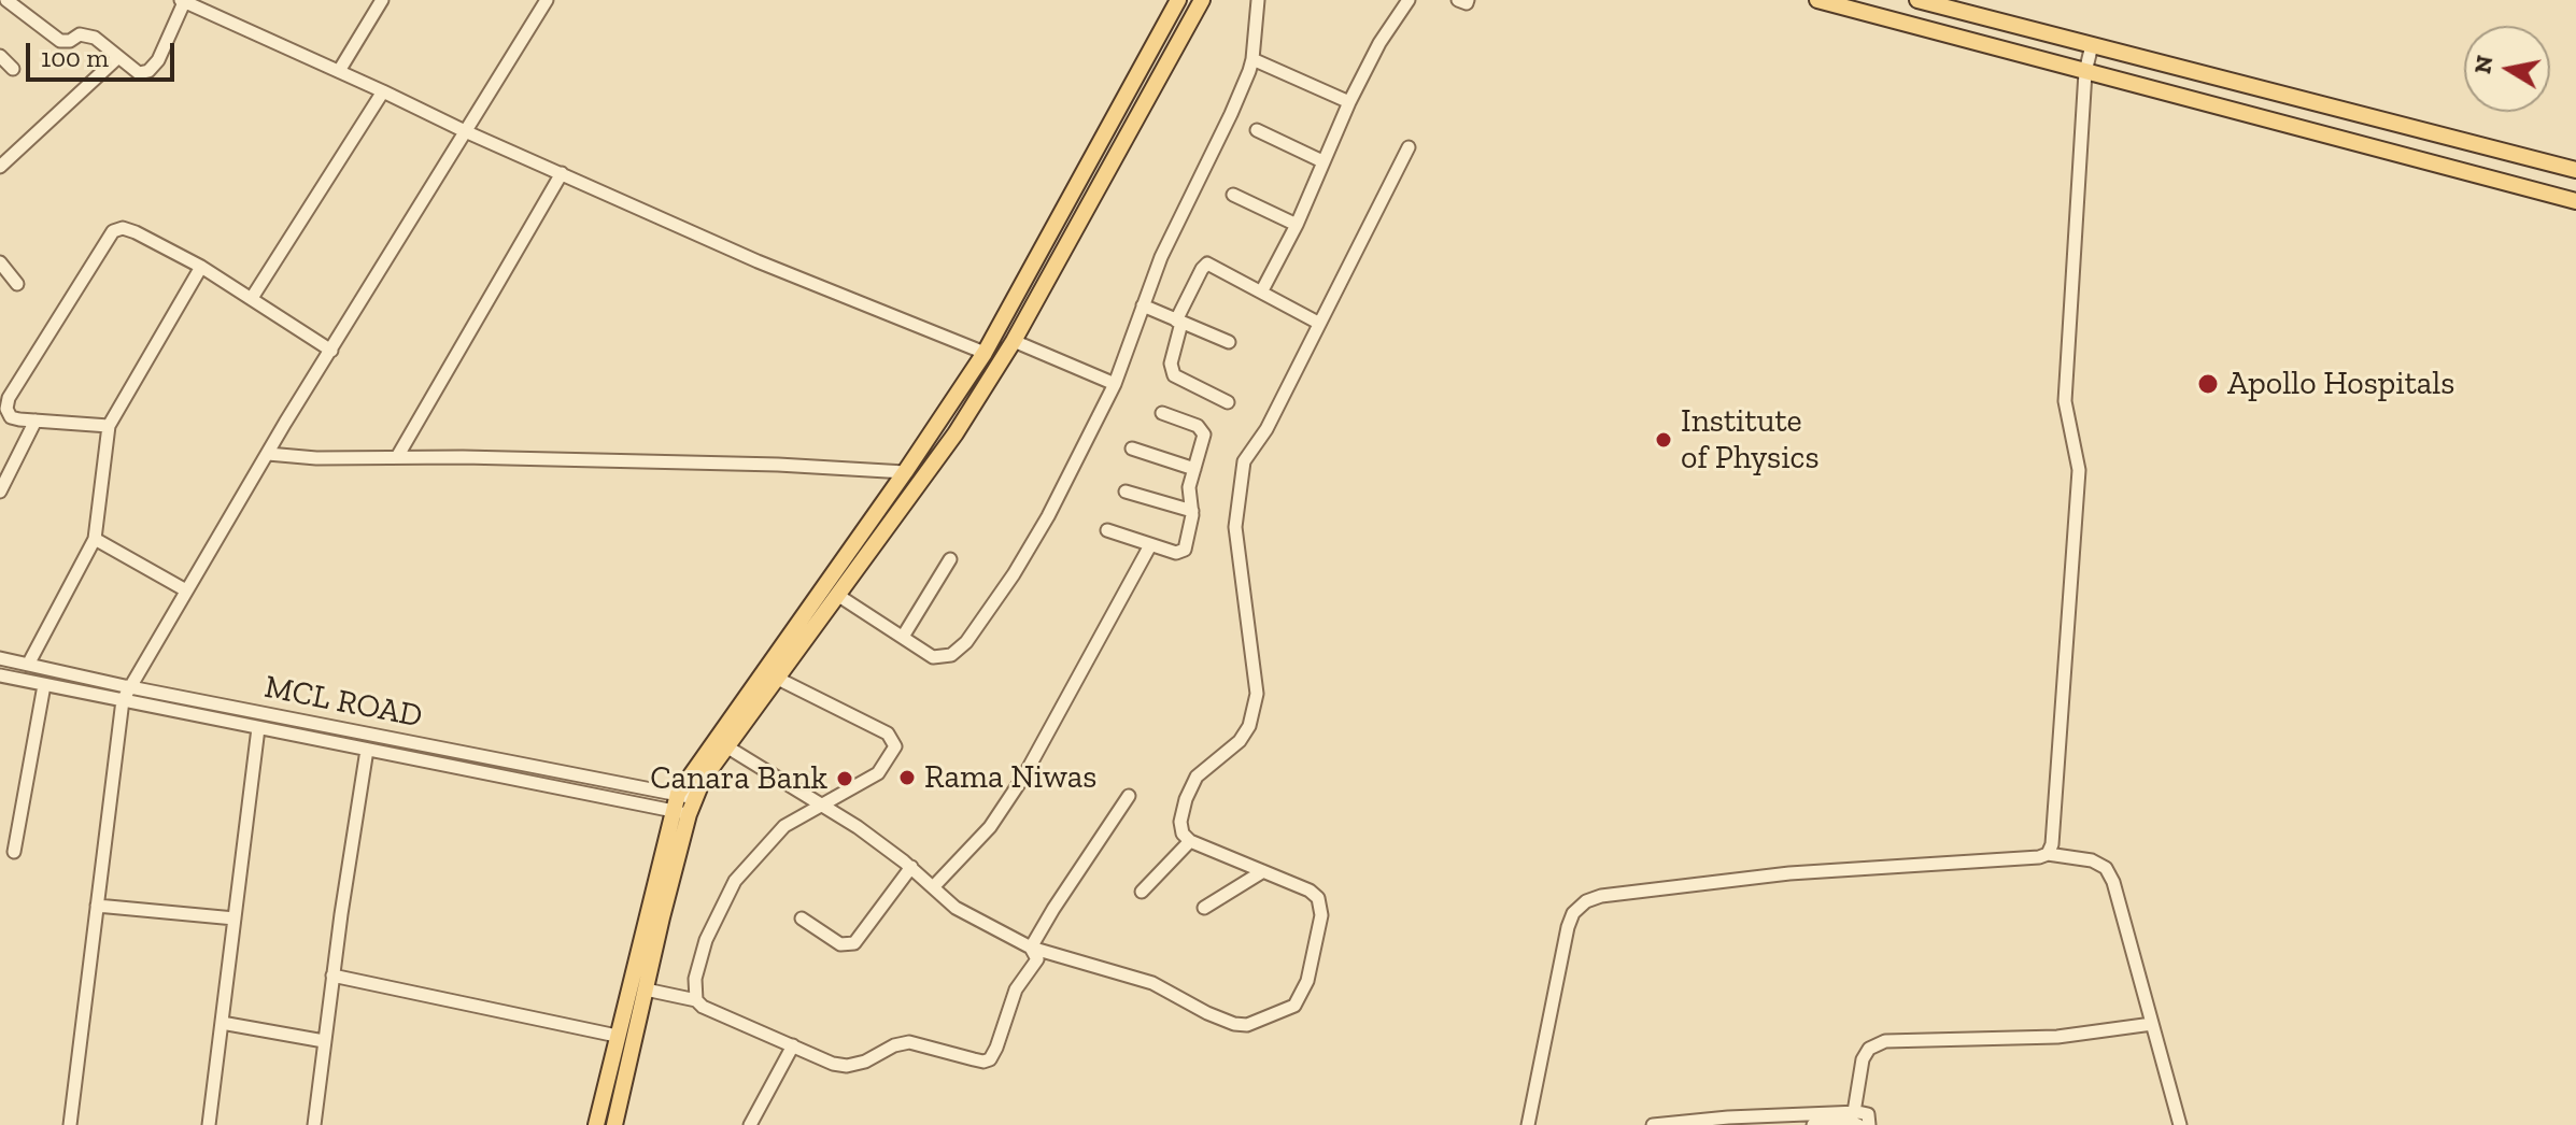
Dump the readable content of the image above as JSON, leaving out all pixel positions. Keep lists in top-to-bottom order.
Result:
{
  "streets": {
    "street": ["MCL ROAD"]
  },
  "places": [
    "Apollo Hospitals",
    "Institute of Physics",
    "Rama Niwas",
    "Canara Bank"
  ],
  "scale_bar": "100 m",
  "north": "left"
}
